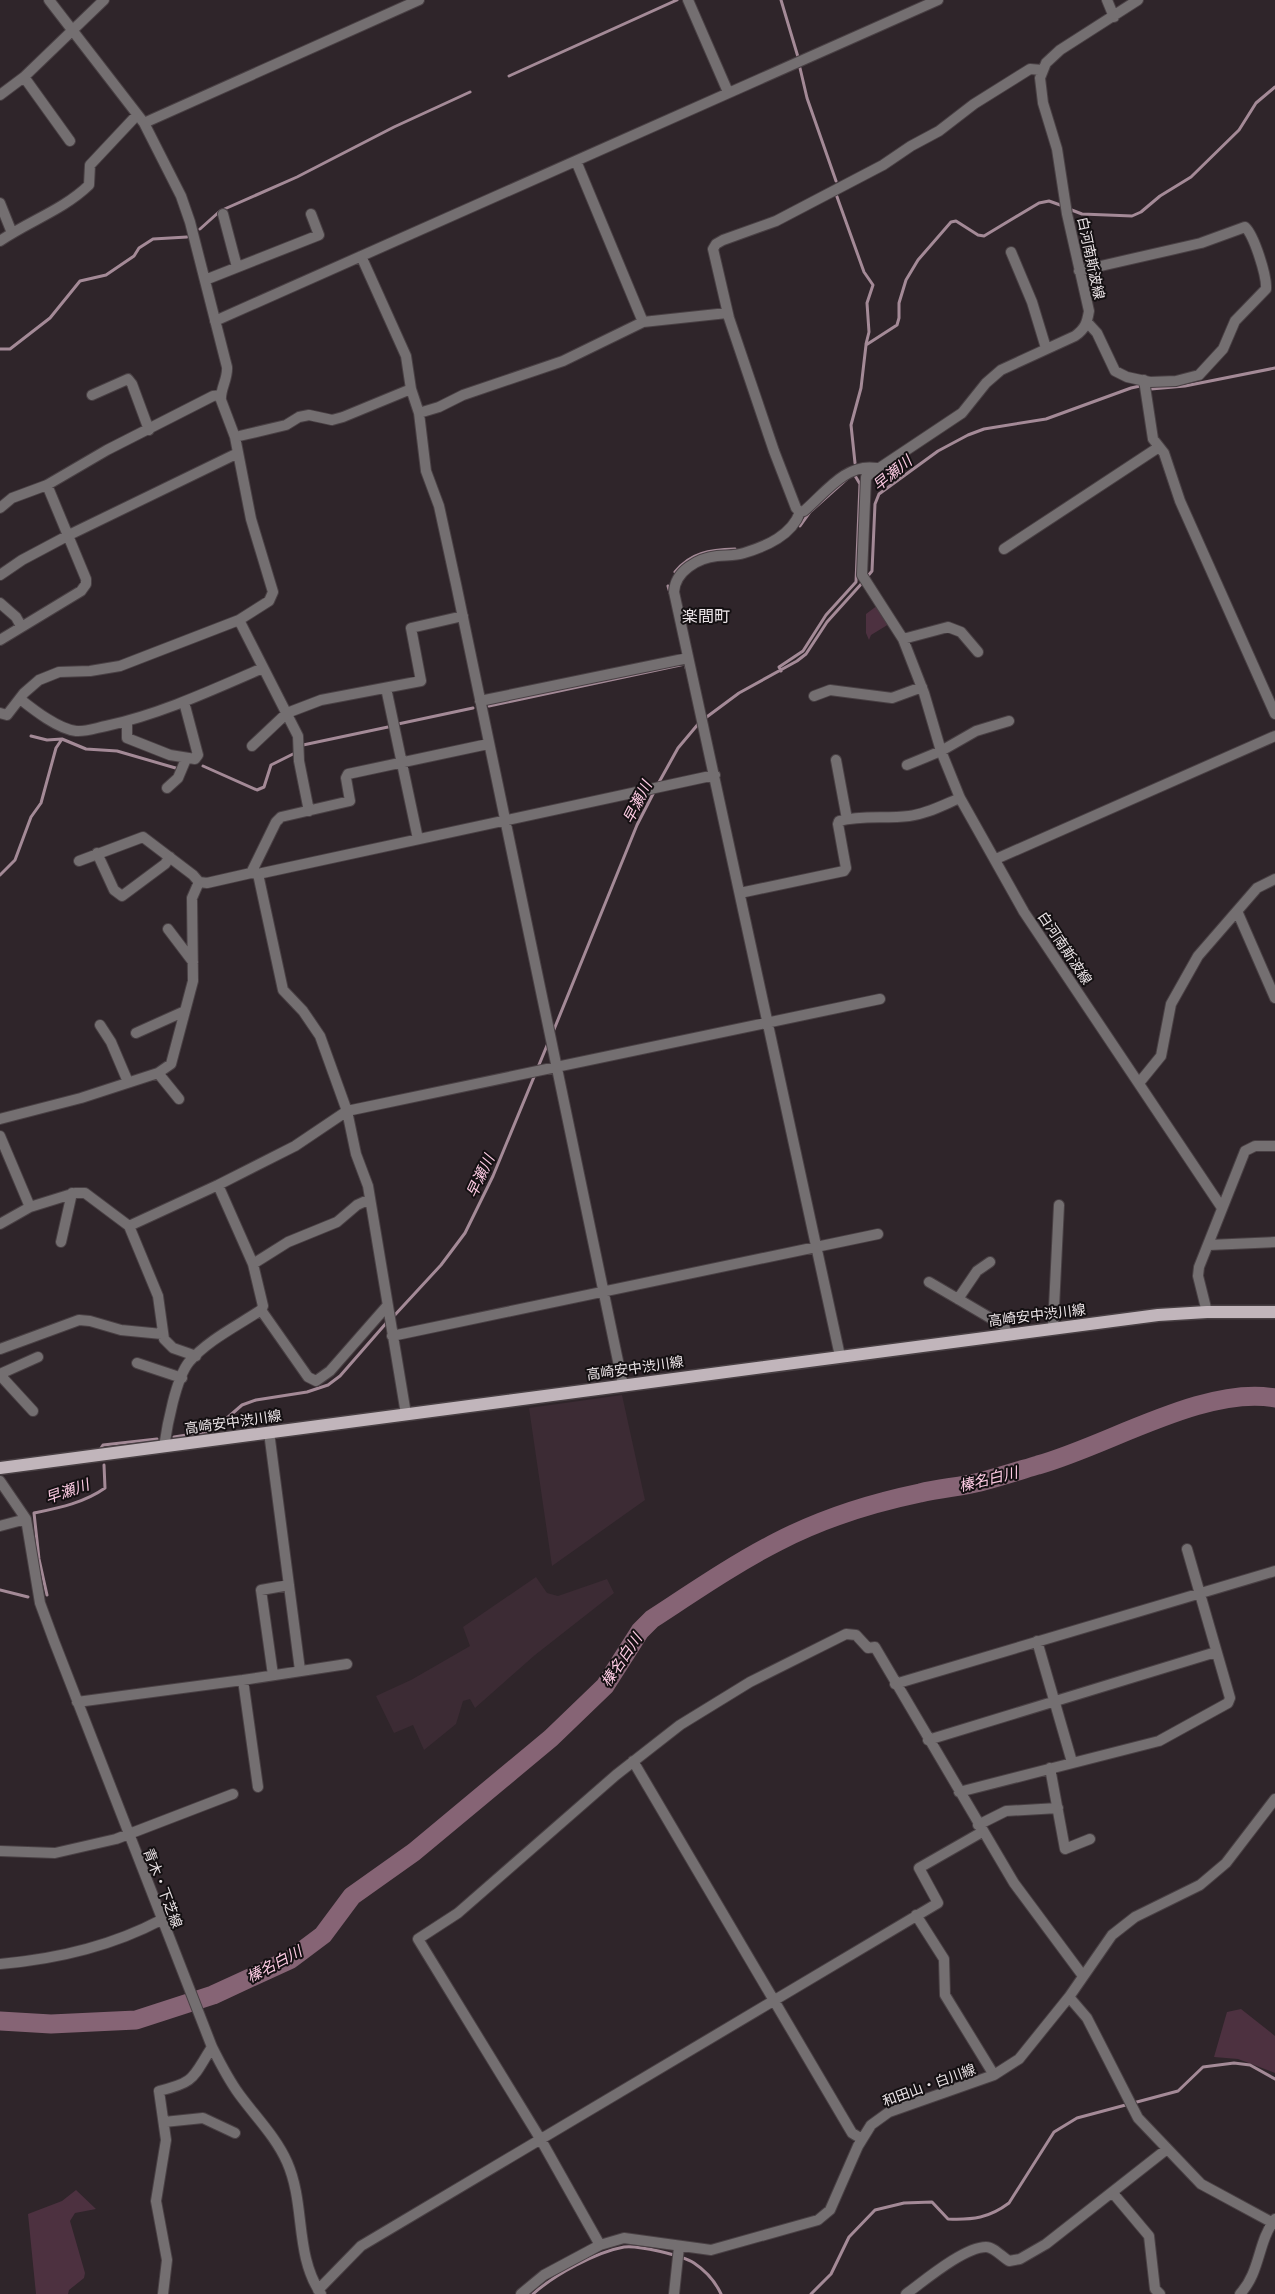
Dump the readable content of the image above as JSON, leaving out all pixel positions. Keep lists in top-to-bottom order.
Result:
{
  "streets": {
    "main road": ["高崎安中渋川線"],
    "street": ["白河南斯波線", "青木・下芝線", "和田山・白川線"]
  },
  "districts": ["楽間町"],
  "water": ["早瀬川", "榛名白川"]
}
